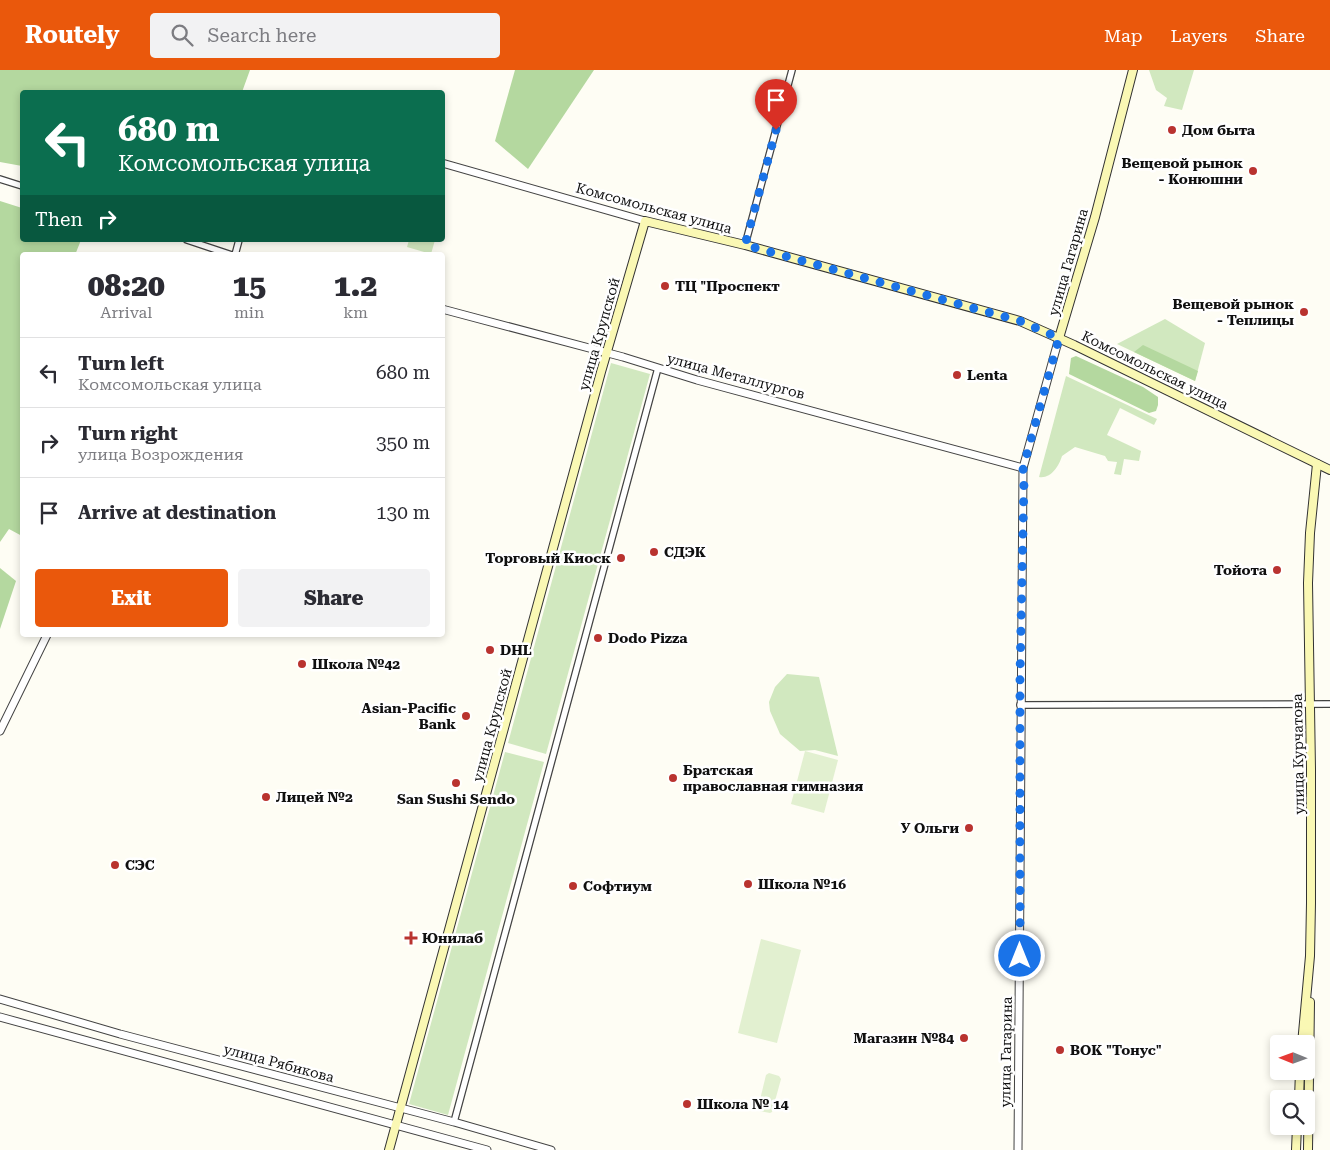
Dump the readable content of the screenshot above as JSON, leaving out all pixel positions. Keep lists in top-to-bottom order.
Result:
{
  "streets": {
    "main road": [
      "Комсомольская улица",
      "улица Гагарина",
      "улица Крупской",
      "улица Курчатова"
    ],
    "street": ["улица Металлургов", "улица Рябикова"]
  },
  "crossings": [
    ["Комсомольская улица", "улица Гагарина"],
    ["Комсомольская улица", "улица Крупской"],
    ["Комсомольская улица", "улица Курчатова"],
    ["улица Гагарина", "улица Металлургов"],
    ["улица Крупской", "улица Металлургов"],
    ["улица Крупской", "улица Рябикова"]
  ],
  "places": {
    "other": [
      "Дом быта",
      "Вещевой рынок - Конюшни",
      "ТЦ \"Проспект",
      "Вещевой рынок - Теплицы",
      "Lenta",
      "СДЭК",
      "Торговый Киоск",
      "Тойота",
      "Dodo Pizza",
      "DHL",
      "Школа №42",
      "Asian-Pacific Bank",
      "Братская православная гимназия",
      "San Sushi Sendo",
      "Лицей №2",
      "У Ольги",
      "СЭС",
      "Школа №16",
      "Софтиум",
      "Магазин №84",
      "ВОК \"Тонус\"",
      "Школа № 14"
    ],
    "health": ["Юнилаб"]
  },
  "north": "left",
  "page": {
    "header": "Routely",
    "search": "Search here",
    "nav": ["Map", "Layers", "Share"],
    "turn": ["680 m", "Комсомольская улица"],
    "then": "Then",
    "eta": [
      "08:20",
      "Arrival",
      "15",
      "min",
      "1.2",
      "km"
    ],
    "list": [
      {
        "name": "Turn left",
        "note": "Комсомольская улица",
        "value": "680 m"
      },
      {
        "name": "Turn right",
        "note": "улица Возрождения",
        "value": "350 m"
      },
      {
        "name": "Arrive at destination",
        "value": "130 m"
      }
    ],
    "buttons": ["Exit", "Share"]
  }
}
